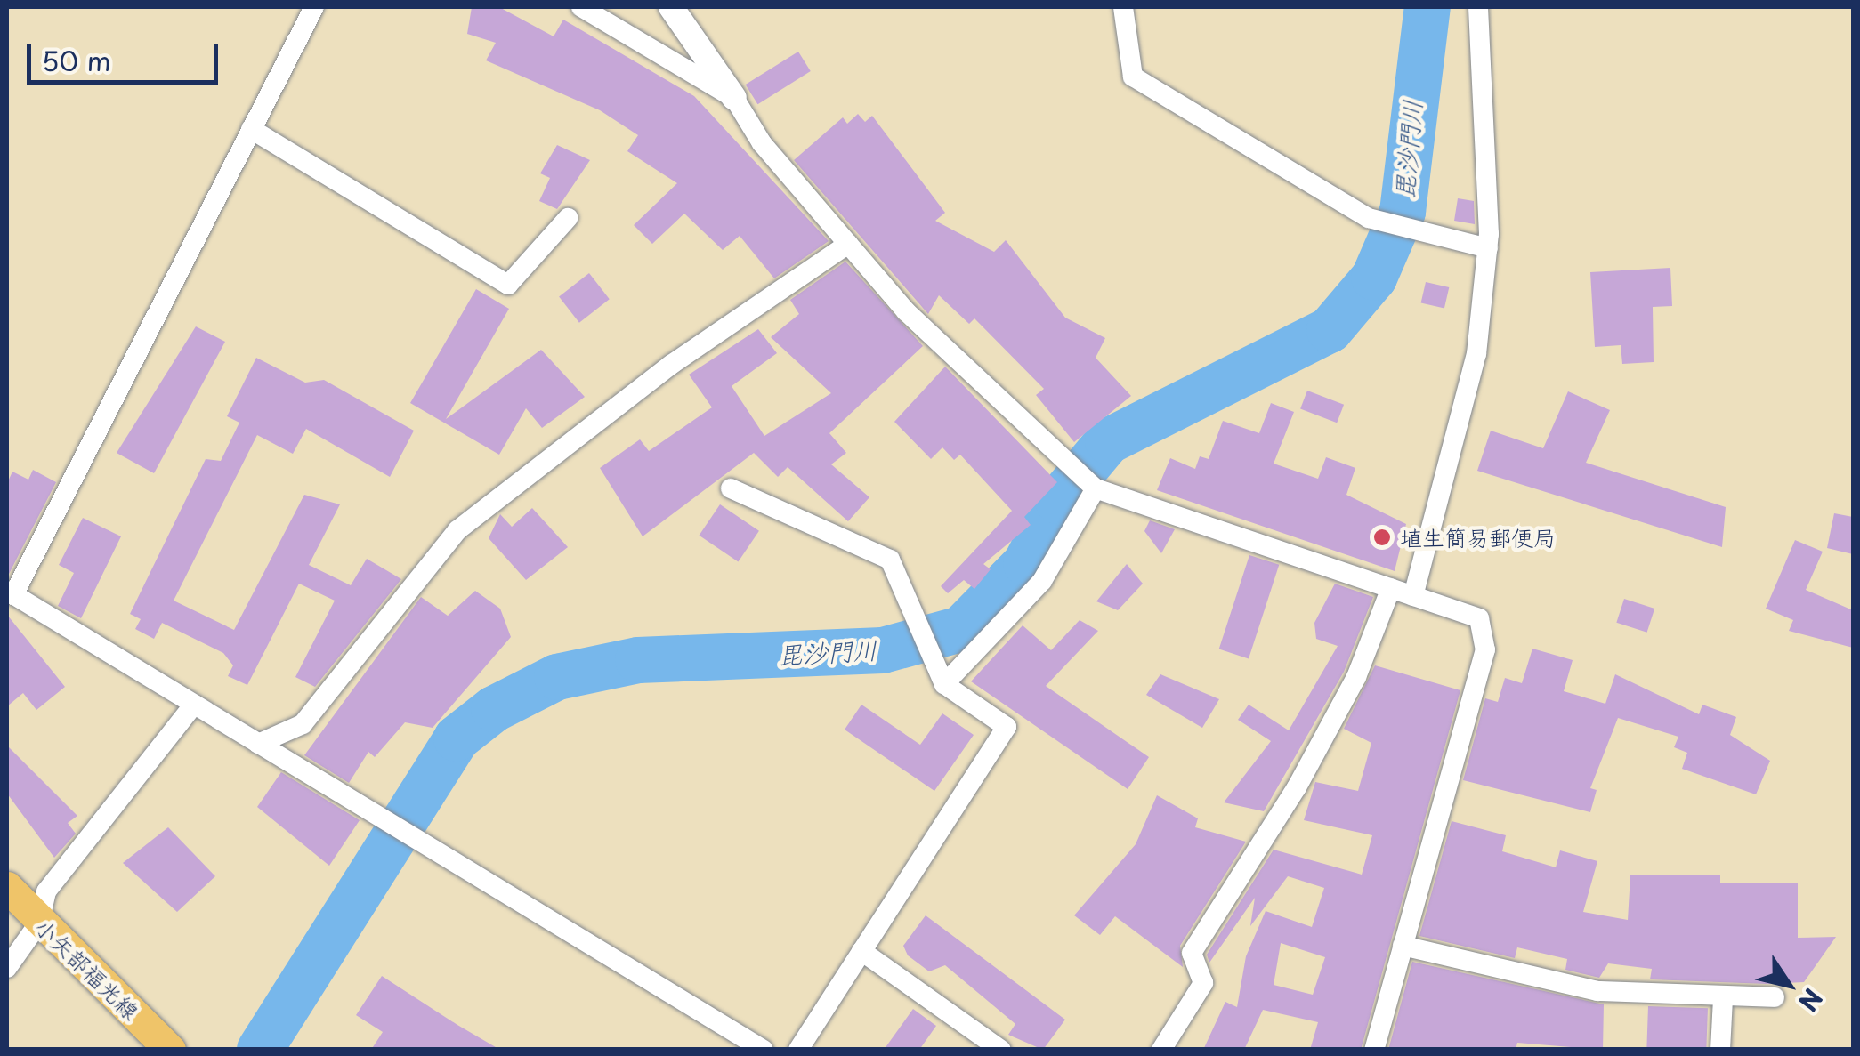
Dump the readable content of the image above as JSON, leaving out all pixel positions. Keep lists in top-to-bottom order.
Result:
{
  "streets": {
    "main road": ["小矢部福光線"]
  },
  "water": ["毘沙門川"],
  "places": ["埴生簡易郵便局"],
  "scale_bar": "50 m",
  "north": "bottom right"
}
